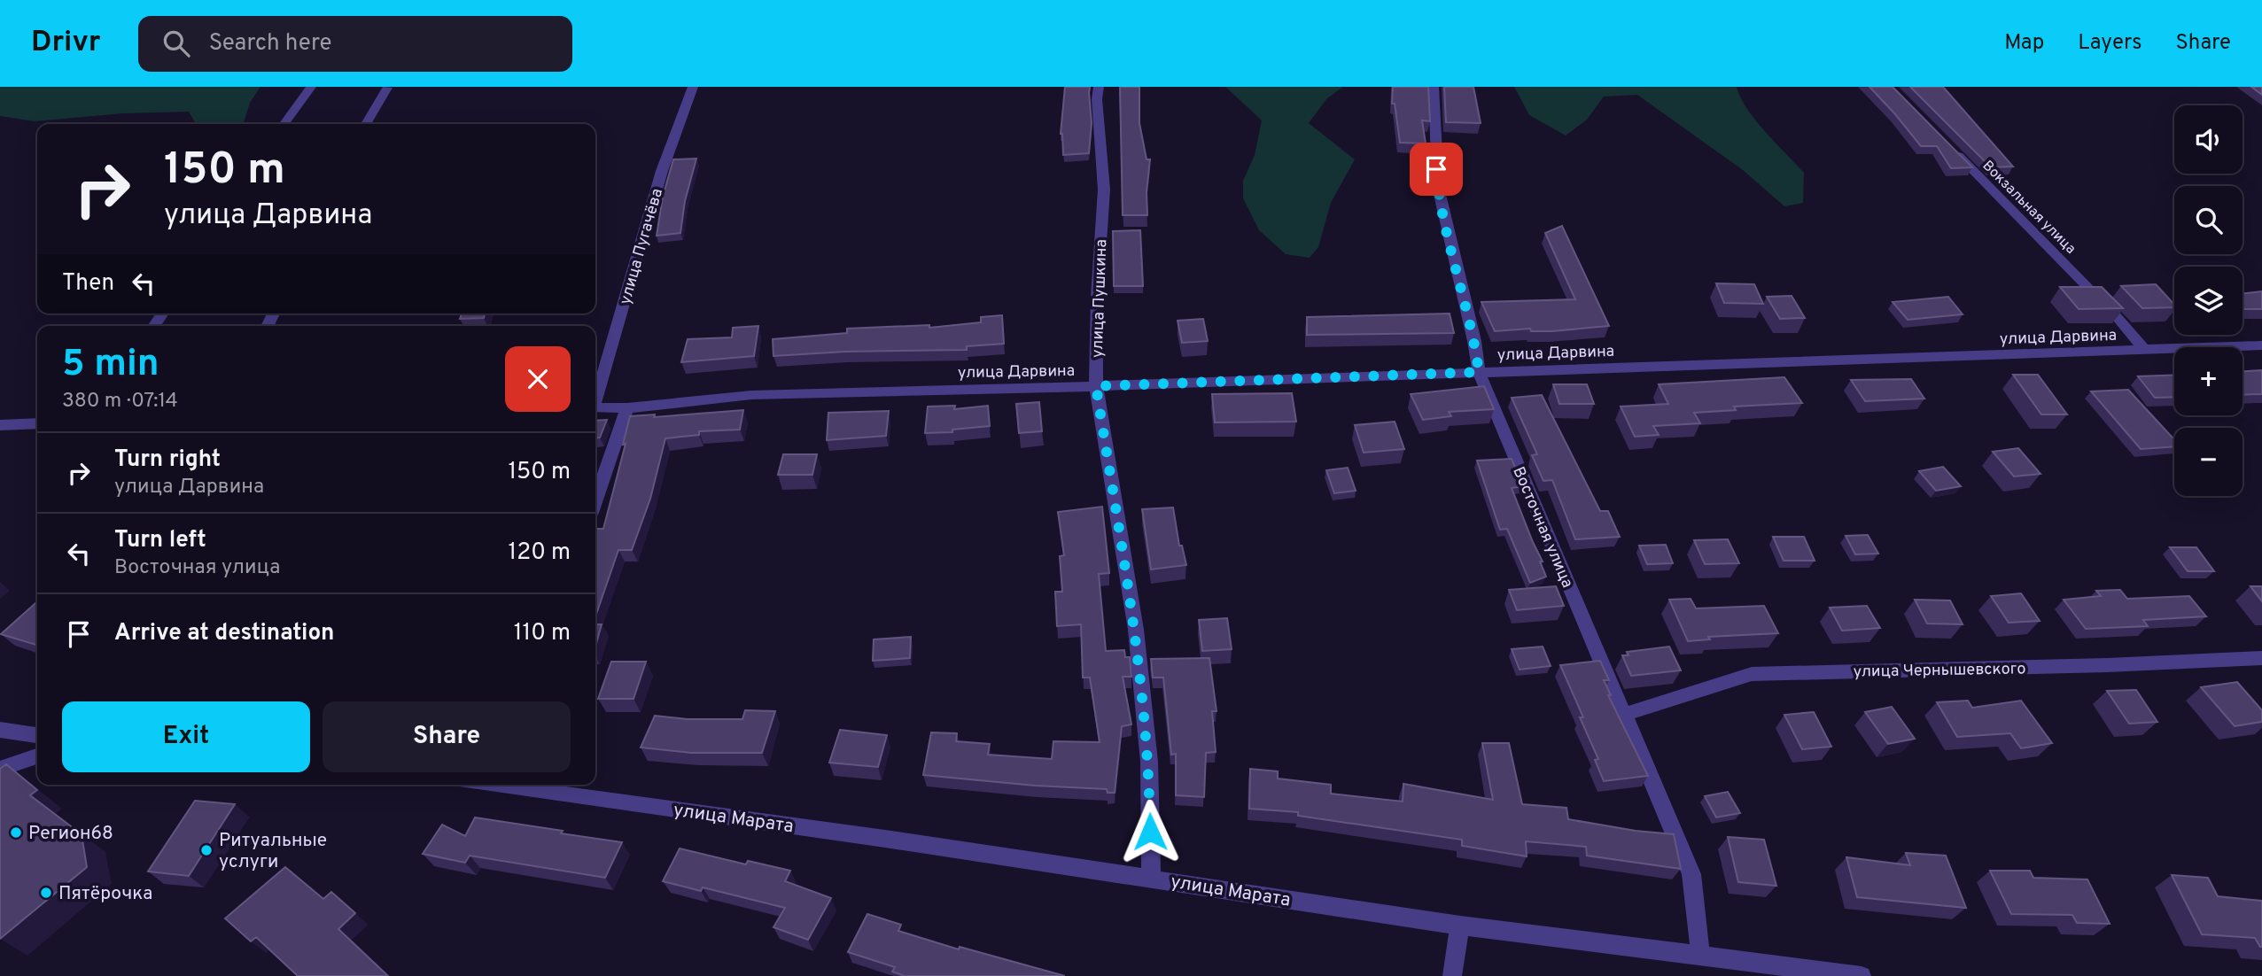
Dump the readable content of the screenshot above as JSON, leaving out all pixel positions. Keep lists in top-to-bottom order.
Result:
{
  "streets": {
    "street": [
      "Вокзальная улица",
      "улица Пугачёва",
      "улица Пушкина",
      "улица Дарвина",
      "Восточная улица",
      "улица Чернышевского",
      "улица Марата"
    ]
  },
  "crossings": [
    ["Вокзальная улица", "улица Дарвина"],
    ["улица Пушкина", "улица Дарвина"],
    ["улица Пушкина", "улица Марата"],
    ["улица Дарвина", "Восточная улица"],
    ["Восточная улица", "улица Чернышевского"],
    ["Восточная улица", "улица Марата"]
  ],
  "places": ["Регион68", "Ритуальные услуги", "Пятёрочка"],
  "page": {
    "header": "Drivr",
    "search": "Search here",
    "nav": ["Map", "Layers", "Share"],
    "map_buttons": ["+", "−"],
    "turn": ["150 m", "улица Дарвина"],
    "then": "Then",
    "heading": ["5 min", "380 m · 07:14"],
    "list": [
      {
        "name": "Turn right",
        "note": "улица Дарвина",
        "value": "150 m"
      },
      {
        "name": "Turn left",
        "note": "Восточная улица",
        "value": "120 m"
      },
      {
        "name": "Arrive at destination",
        "value": "110 m"
      }
    ],
    "buttons": ["Exit", "Share"]
  }
}
